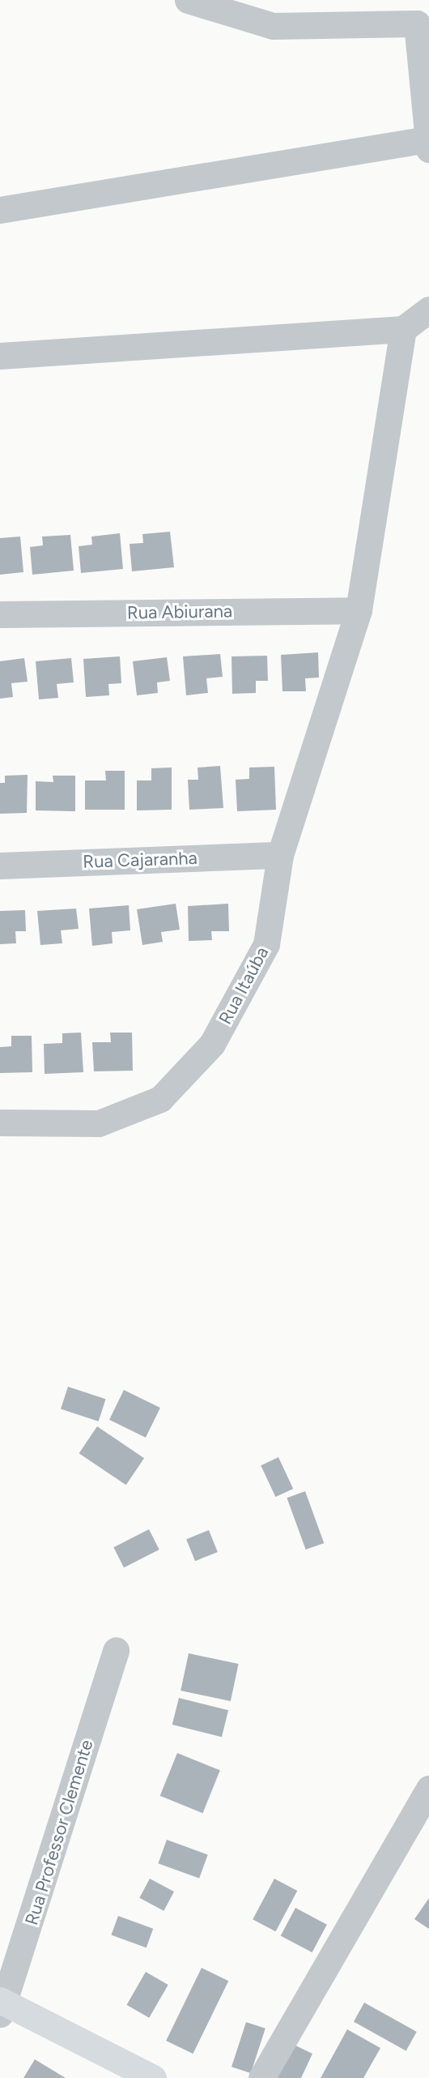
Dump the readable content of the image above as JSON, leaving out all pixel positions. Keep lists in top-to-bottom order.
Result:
{
  "streets": {
    "street": [
      "Rua Abiurana",
      "Rua Cajaranha",
      "Rua Itaúba",
      "Rua Professor Clemente"
    ]
  },
  "crossings": [
    ["Rua Abiurana", "Rua Itaúba"],
    ["Rua Cajaranha", "Rua Itaúba"]
  ]
}
